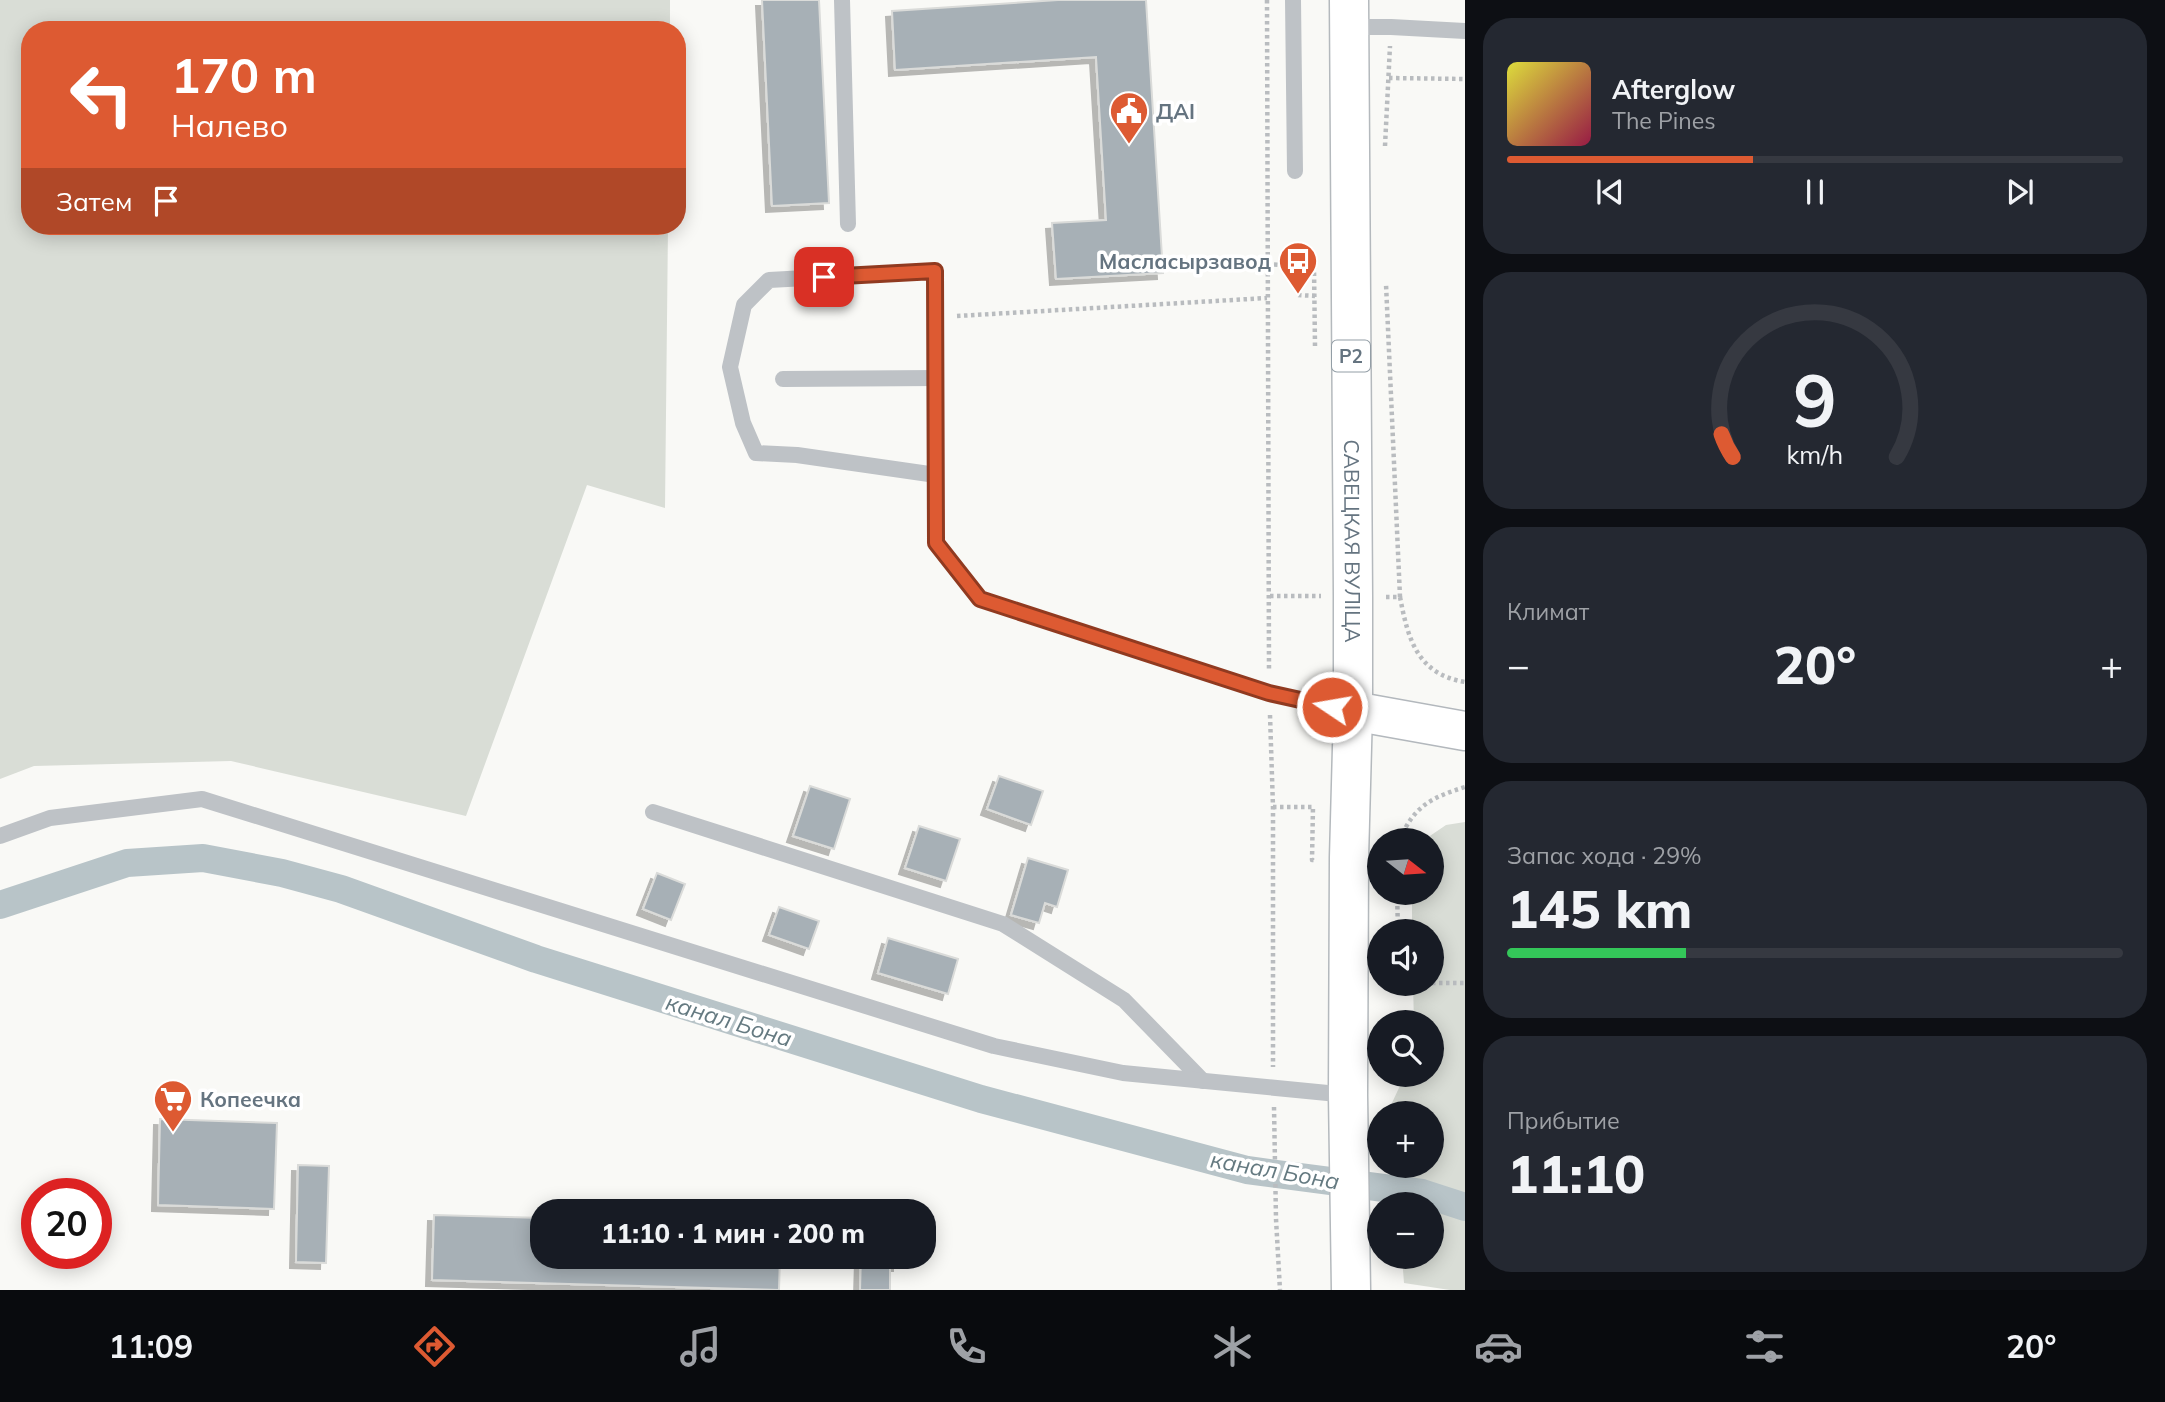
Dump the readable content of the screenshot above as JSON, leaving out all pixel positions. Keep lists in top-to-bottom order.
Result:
{
  "streets": {
    "main road": ["Р2", "САВЕЦКАЯ ВУЛІЦА"]
  },
  "water": ["канал Бона"],
  "places": {
    "public building": ["ДАІ"],
    "bus stop": ["Масласырзавод"],
    "supermarket": ["Копеечка"]
  },
  "north": "right",
  "page": {
    "turn": ["170 m", "Налево"],
    "song": ["Afterglow", "The Pines"],
    "then": "Затем",
    "tile": [
      "Климат",
      ["Запас хода · 29%", "145 km"],
      ["Прибытие", "11:10"]
    ],
    "heat": ["−", "20°", "+"],
    "map_buttons": ["+", "−"],
    "limit": "20",
    "trip": "11:10 · 1 мин · 200 m",
    "tabs": ["11:09", "20°"],
    "gauge": ["9", "km/h"]
  }
}
